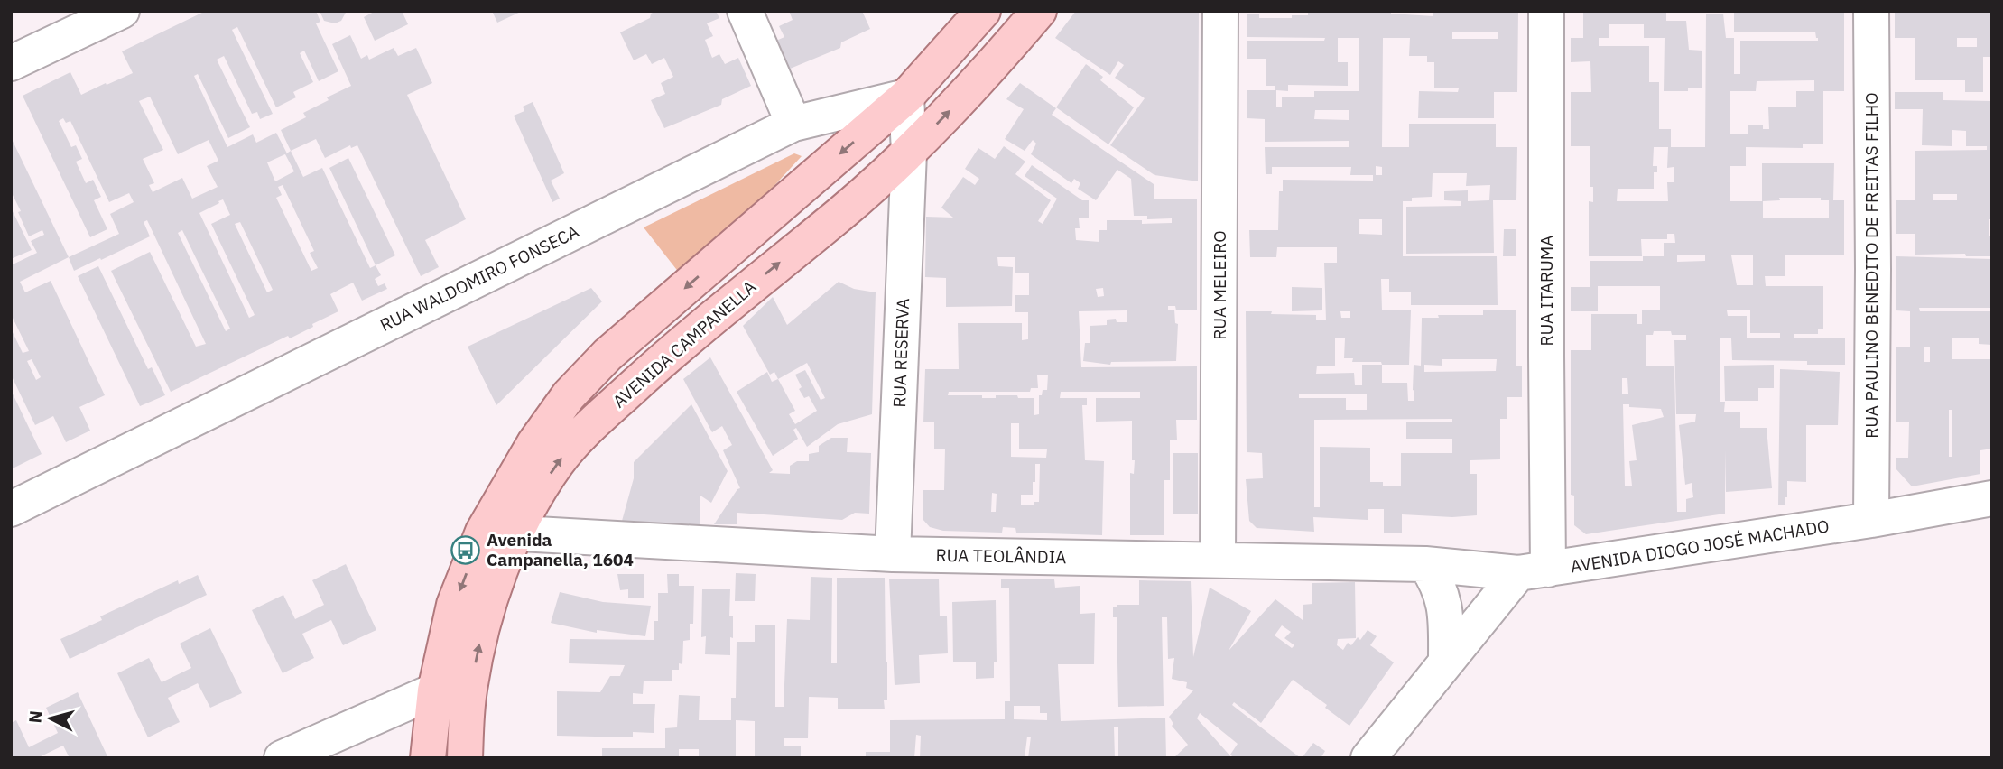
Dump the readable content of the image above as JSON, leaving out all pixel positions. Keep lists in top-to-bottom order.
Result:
{
  "streets": {
    "main road": ["AVENIDA CAMPANELLA"],
    "street": [
      "RUA PAULINO BENEDITO DE FREITAS FILHO",
      "RUA WALDOMIRO FONSECA",
      "RUA MELEIRO",
      "RUA ITARUMA",
      "RUA RESERVA",
      "AVENIDA DIOGO JOSÉ MACHADO",
      "RUA TEOLÂNDIA"
    ]
  },
  "crossings": [
    ["RUA PAULINO BENEDITO DE FREITAS FILHO", "AVENIDA DIOGO JOSÉ MACHADO"],
    ["RUA WALDOMIRO FONSECA", "AVENIDA CAMPANELLA"],
    ["RUA MELEIRO", "RUA TEOLÂNDIA"],
    ["RUA ITARUMA", "AVENIDA DIOGO JOSÉ MACHADO"],
    ["RUA ITARUMA", "RUA TEOLÂNDIA"],
    ["AVENIDA CAMPANELLA", "RUA RESERVA"],
    ["AVENIDA CAMPANELLA", "RUA TEOLÂNDIA"],
    ["RUA RESERVA", "RUA TEOLÂNDIA"],
    ["AVENIDA DIOGO JOSÉ MACHADO", "RUA TEOLÂNDIA"]
  ],
  "places": {
    "bus stop": ["Avenida Campanella, 1604"]
  },
  "north": "left"
}
